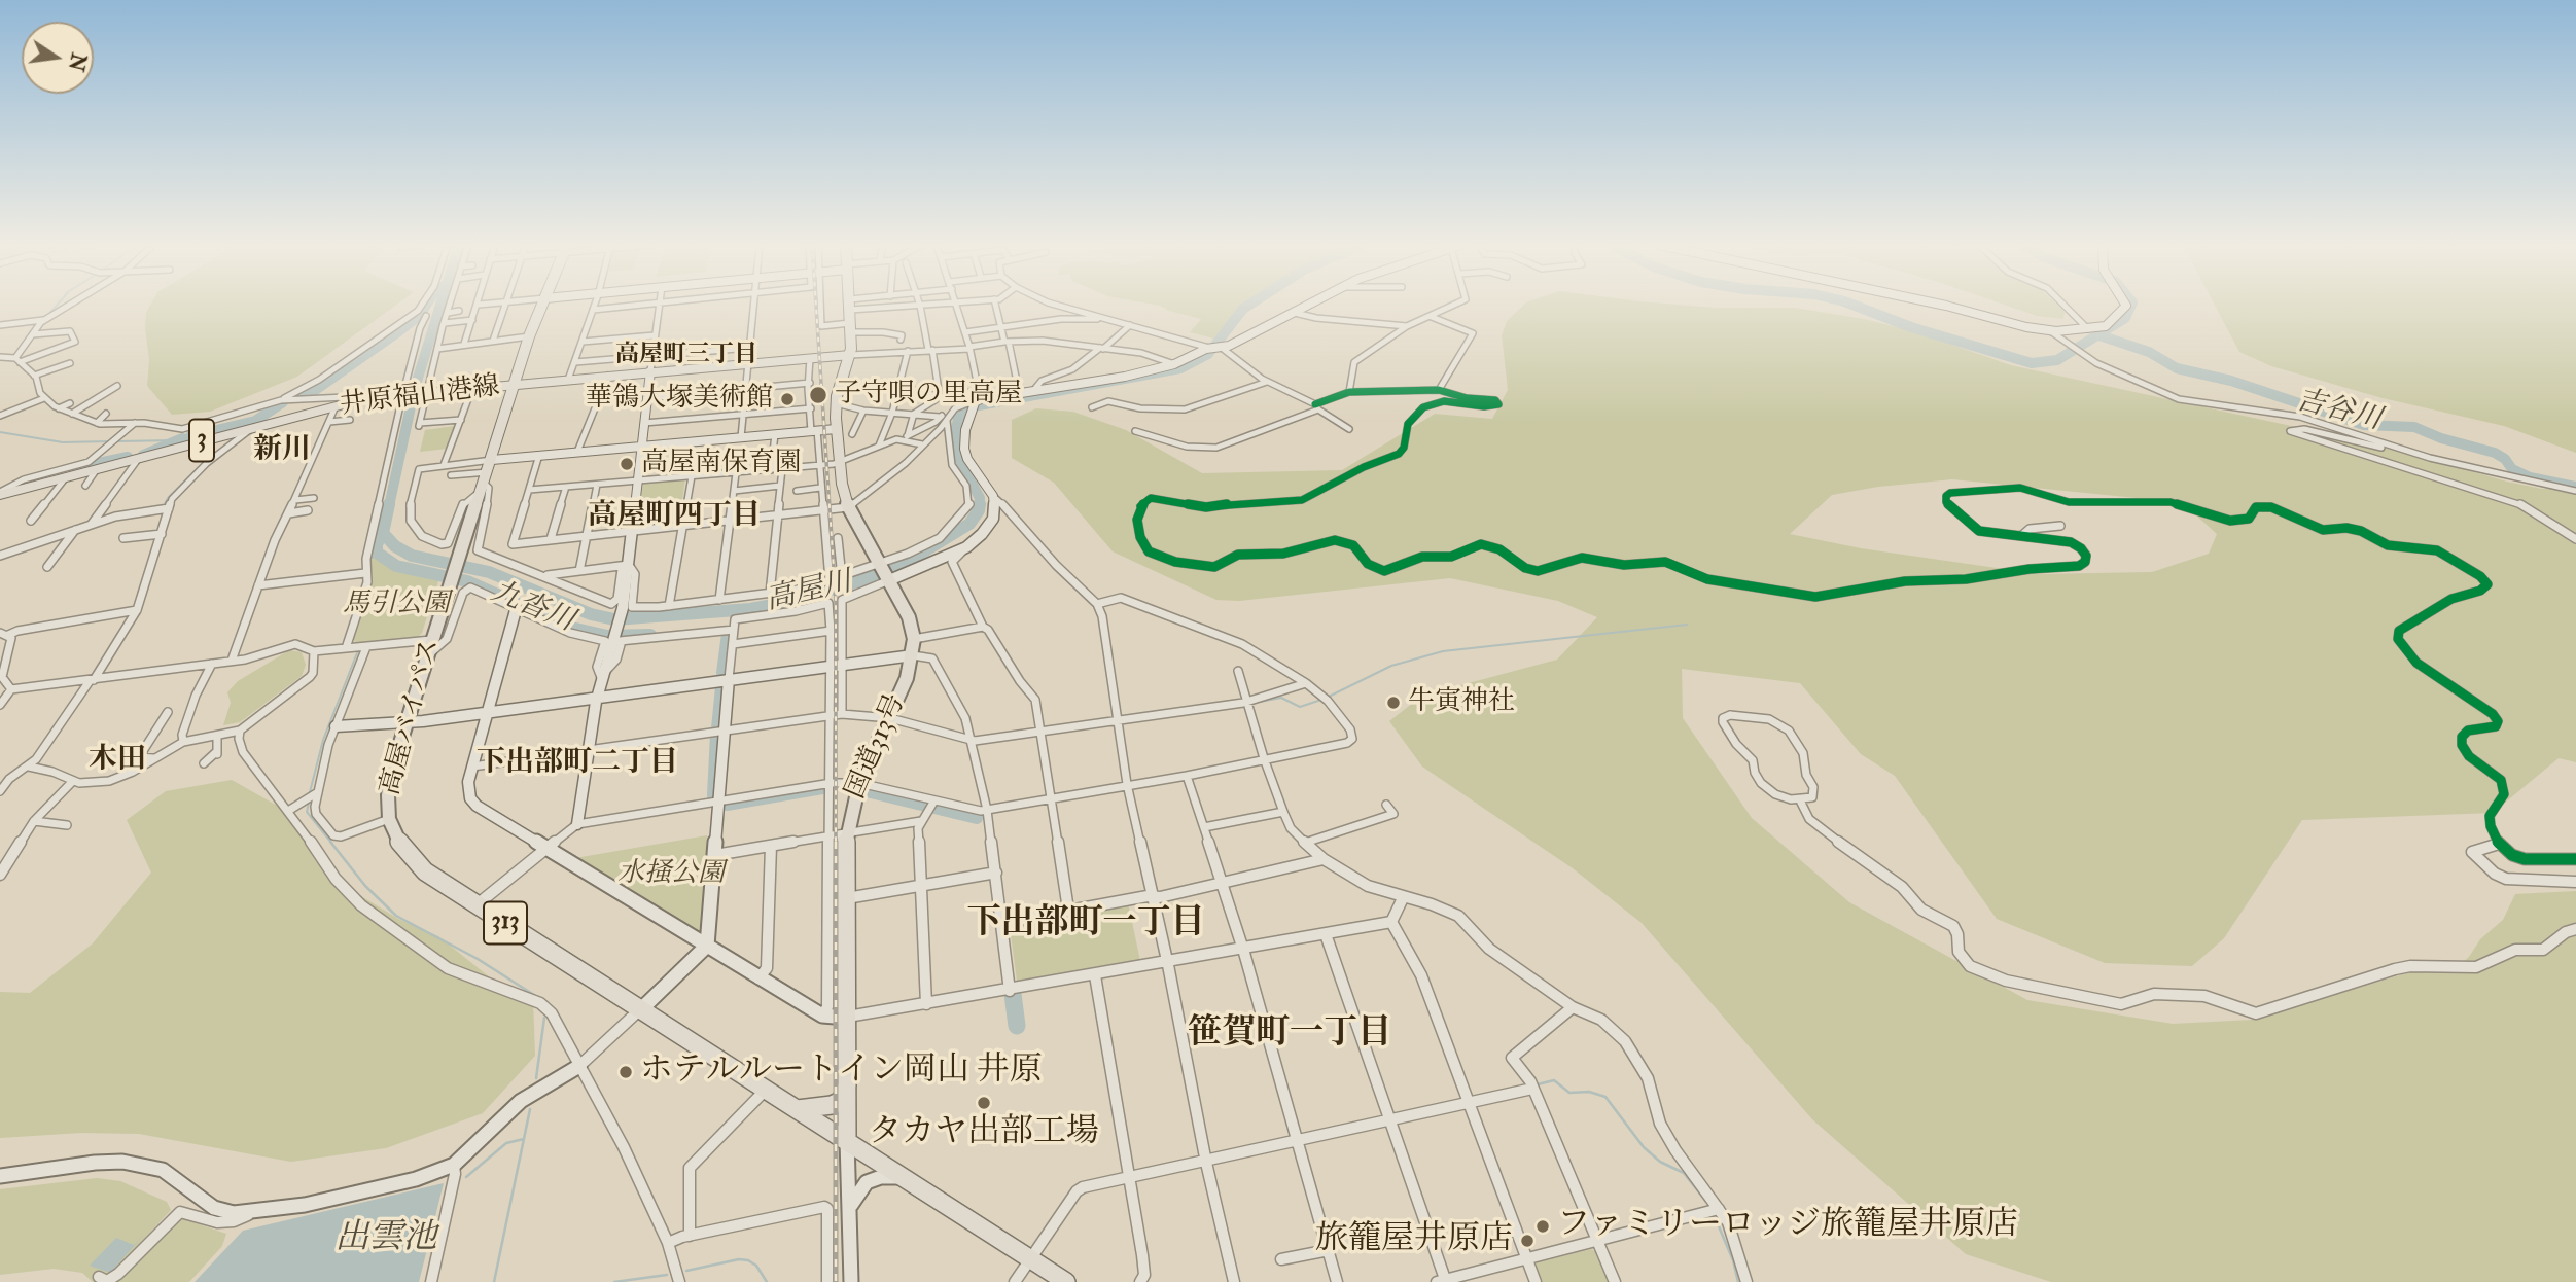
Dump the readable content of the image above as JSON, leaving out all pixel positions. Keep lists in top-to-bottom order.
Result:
{
  "streets": {
    "highway": ["高屋バイパス", "国道313号", "313"],
    "main road": ["井原福山港線", "3"]
  },
  "crossings": [
    ["井原福山港線", "高屋バイパス"],
    ["井原福山港線", "国道313号"],
    ["高屋バイパス", "国道313号"],
    ["高屋バイパス", "313"],
    ["国道313号", "313"]
  ],
  "districts": [
    "高屋町三丁目",
    "新川",
    "高屋町四丁目",
    "木田",
    "下出部町二丁目",
    "下出部町一丁目",
    "笹賀町一丁目"
  ],
  "water": [
    "吉谷川",
    "高屋川",
    "九沓川",
    "出雲池"
  ],
  "parks": ["馬引公園", "水掻公園"],
  "places": [
    "子守唄の里高屋",
    "華鴒大塚美術館",
    "高屋南保育園",
    "牛寅神社",
    "ホテルルートイン岡山 井原",
    "タカヤ出部工場",
    "ファミリーロッジ旅籠屋井原店",
    "旅籠屋井原店"
  ],
  "north": "right"
}
